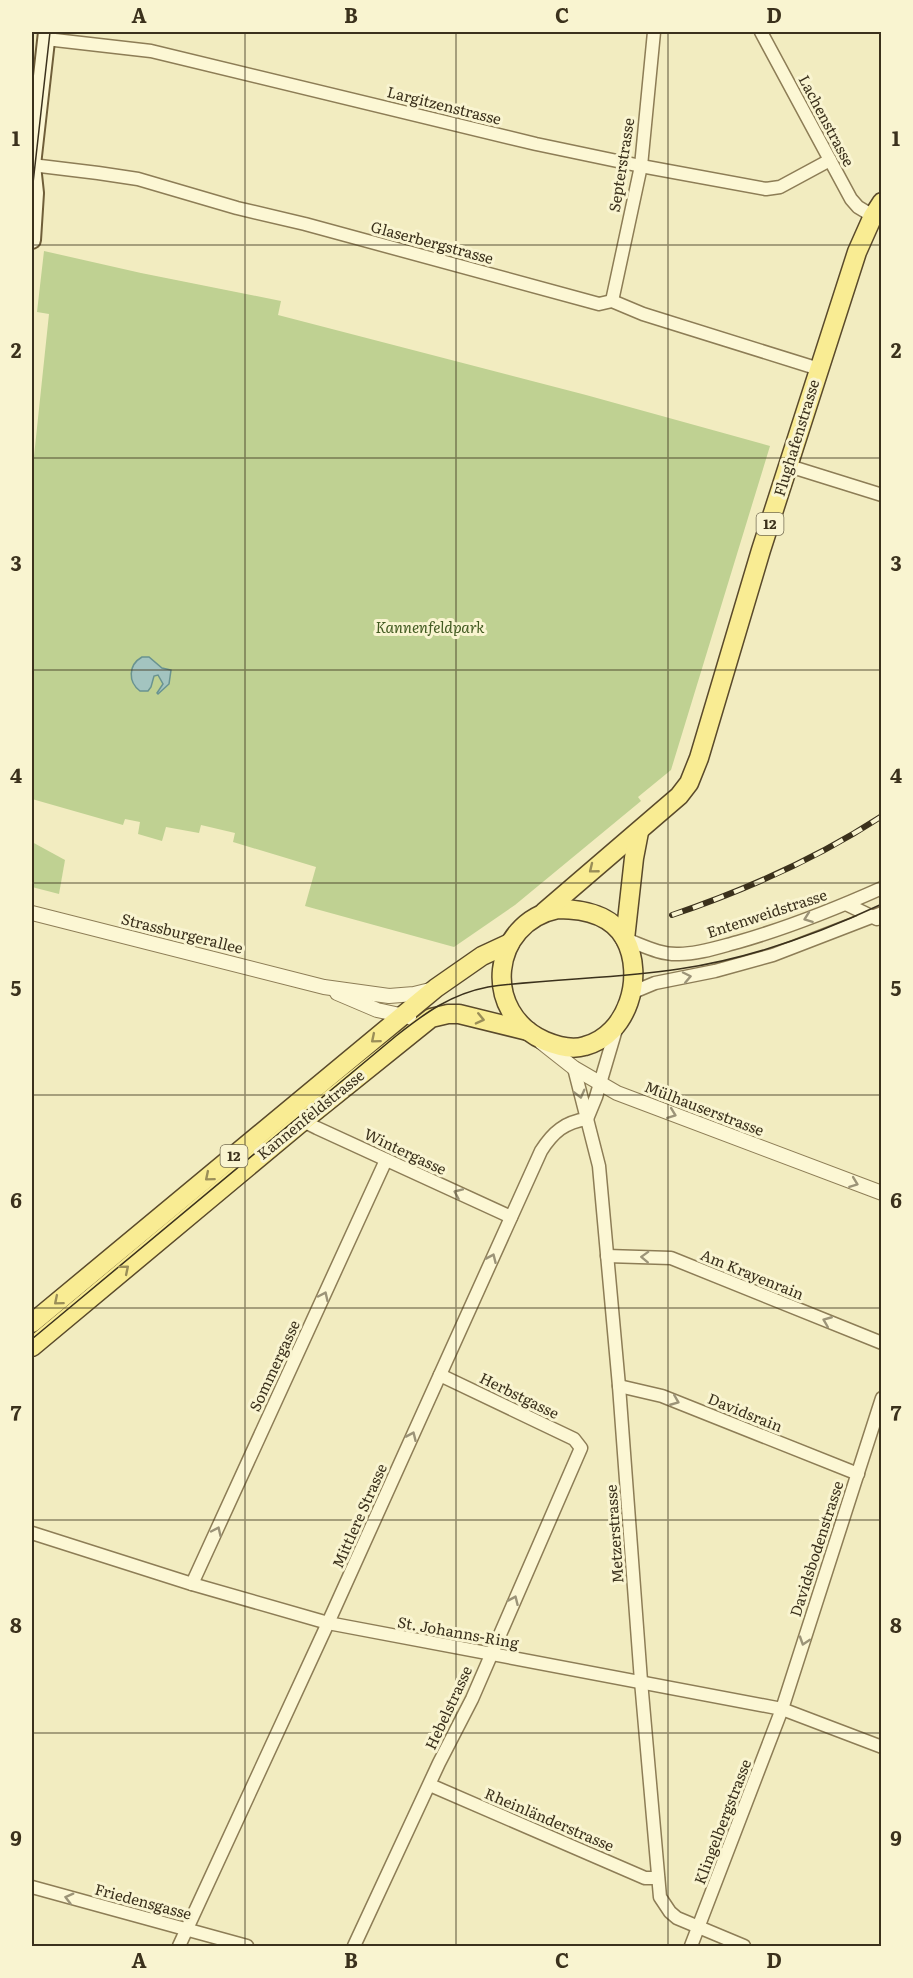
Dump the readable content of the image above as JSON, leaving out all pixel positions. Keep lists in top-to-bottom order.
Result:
{
  "streets": {
    "main road": ["Flughafenstrasse", "12", "Kannenfeldstrasse"],
    "street": [
      "Largitzenstrasse",
      "Lachenstrasse",
      "Septerstrasse",
      "Glaserbergstrasse",
      "Entenweidstrasse",
      "Strassburgerallee",
      "Mülhauserstrasse",
      "Wintergasse",
      "Am Krayenrain",
      "Sommergasse",
      "Herbstgasse",
      "Davidsrain",
      "Mittlere Strasse",
      "Metzerstrasse",
      "Davidsbodenstrasse",
      "St. Johanns-Ring",
      "Hebelstrasse",
      "Rheinländerstrasse",
      "Klingelbergstrasse",
      "Friedensgasse"
    ]
  },
  "crossings": [
    ["Largitzenstrasse", "Lachenstrasse"],
    ["Largitzenstrasse", "Septerstrasse"],
    ["Lachenstrasse", "Flughafenstrasse"],
    ["Septerstrasse", "Glaserbergstrasse"],
    ["Glaserbergstrasse", "Flughafenstrasse"],
    ["Flughafenstrasse", "Entenweidstrasse"],
    ["Flughafenstrasse", "Mülhauserstrasse"],
    ["Flughafenstrasse", "Kannenfeldstrasse"],
    ["Entenweidstrasse", "Mülhauserstrasse"],
    ["Entenweidstrasse", "Kannenfeldstrasse"],
    ["Strassburgerallee", "Kannenfeldstrasse"],
    ["Mülhauserstrasse", "Kannenfeldstrasse"],
    ["Mülhauserstrasse", "Metzerstrasse"],
    ["Kannenfeldstrasse", "Wintergasse"],
    ["Wintergasse", "Sommergasse"],
    ["Wintergasse", "Mittlere Strasse"],
    ["Am Krayenrain", "Metzerstrasse"],
    ["Sommergasse", "St. Johanns-Ring"],
    ["Herbstgasse", "Mittlere Strasse"],
    ["Herbstgasse", "Hebelstrasse"],
    ["Davidsrain", "Metzerstrasse"],
    ["Davidsrain", "Davidsbodenstrasse"],
    ["Mittlere Strasse", "Metzerstrasse"],
    ["Mittlere Strasse", "St. Johanns-Ring"],
    ["Mittlere Strasse", "Friedensgasse"],
    ["Metzerstrasse", "St. Johanns-Ring"],
    ["Metzerstrasse", "Rheinländerstrasse"],
    ["Metzerstrasse", "Klingelbergstrasse"],
    ["Davidsbodenstrasse", "St. Johanns-Ring"],
    ["Davidsbodenstrasse", "Klingelbergstrasse"],
    ["St. Johanns-Ring", "Hebelstrasse"],
    ["St. Johanns-Ring", "Klingelbergstrasse"],
    ["Hebelstrasse", "Rheinländerstrasse"]
  ],
  "one_way": [
    "Mülhauserstrasse",
    "Wintergasse",
    "Am Krayenrain",
    "Sommergasse",
    "Davidsrain",
    "Mittlere Strasse",
    "Davidsbodenstrasse",
    "Hebelstrasse",
    "Friedensgasse"
  ],
  "parks": ["Kannenfeldpark"],
  "grid": {
    "columns": [
      "A",
      "B",
      "C",
      "D"
    ],
    "rows": [
      "1",
      "2",
      "3",
      "4",
      "5",
      "6",
      "7",
      "8",
      "9"
    ]
  }
}
